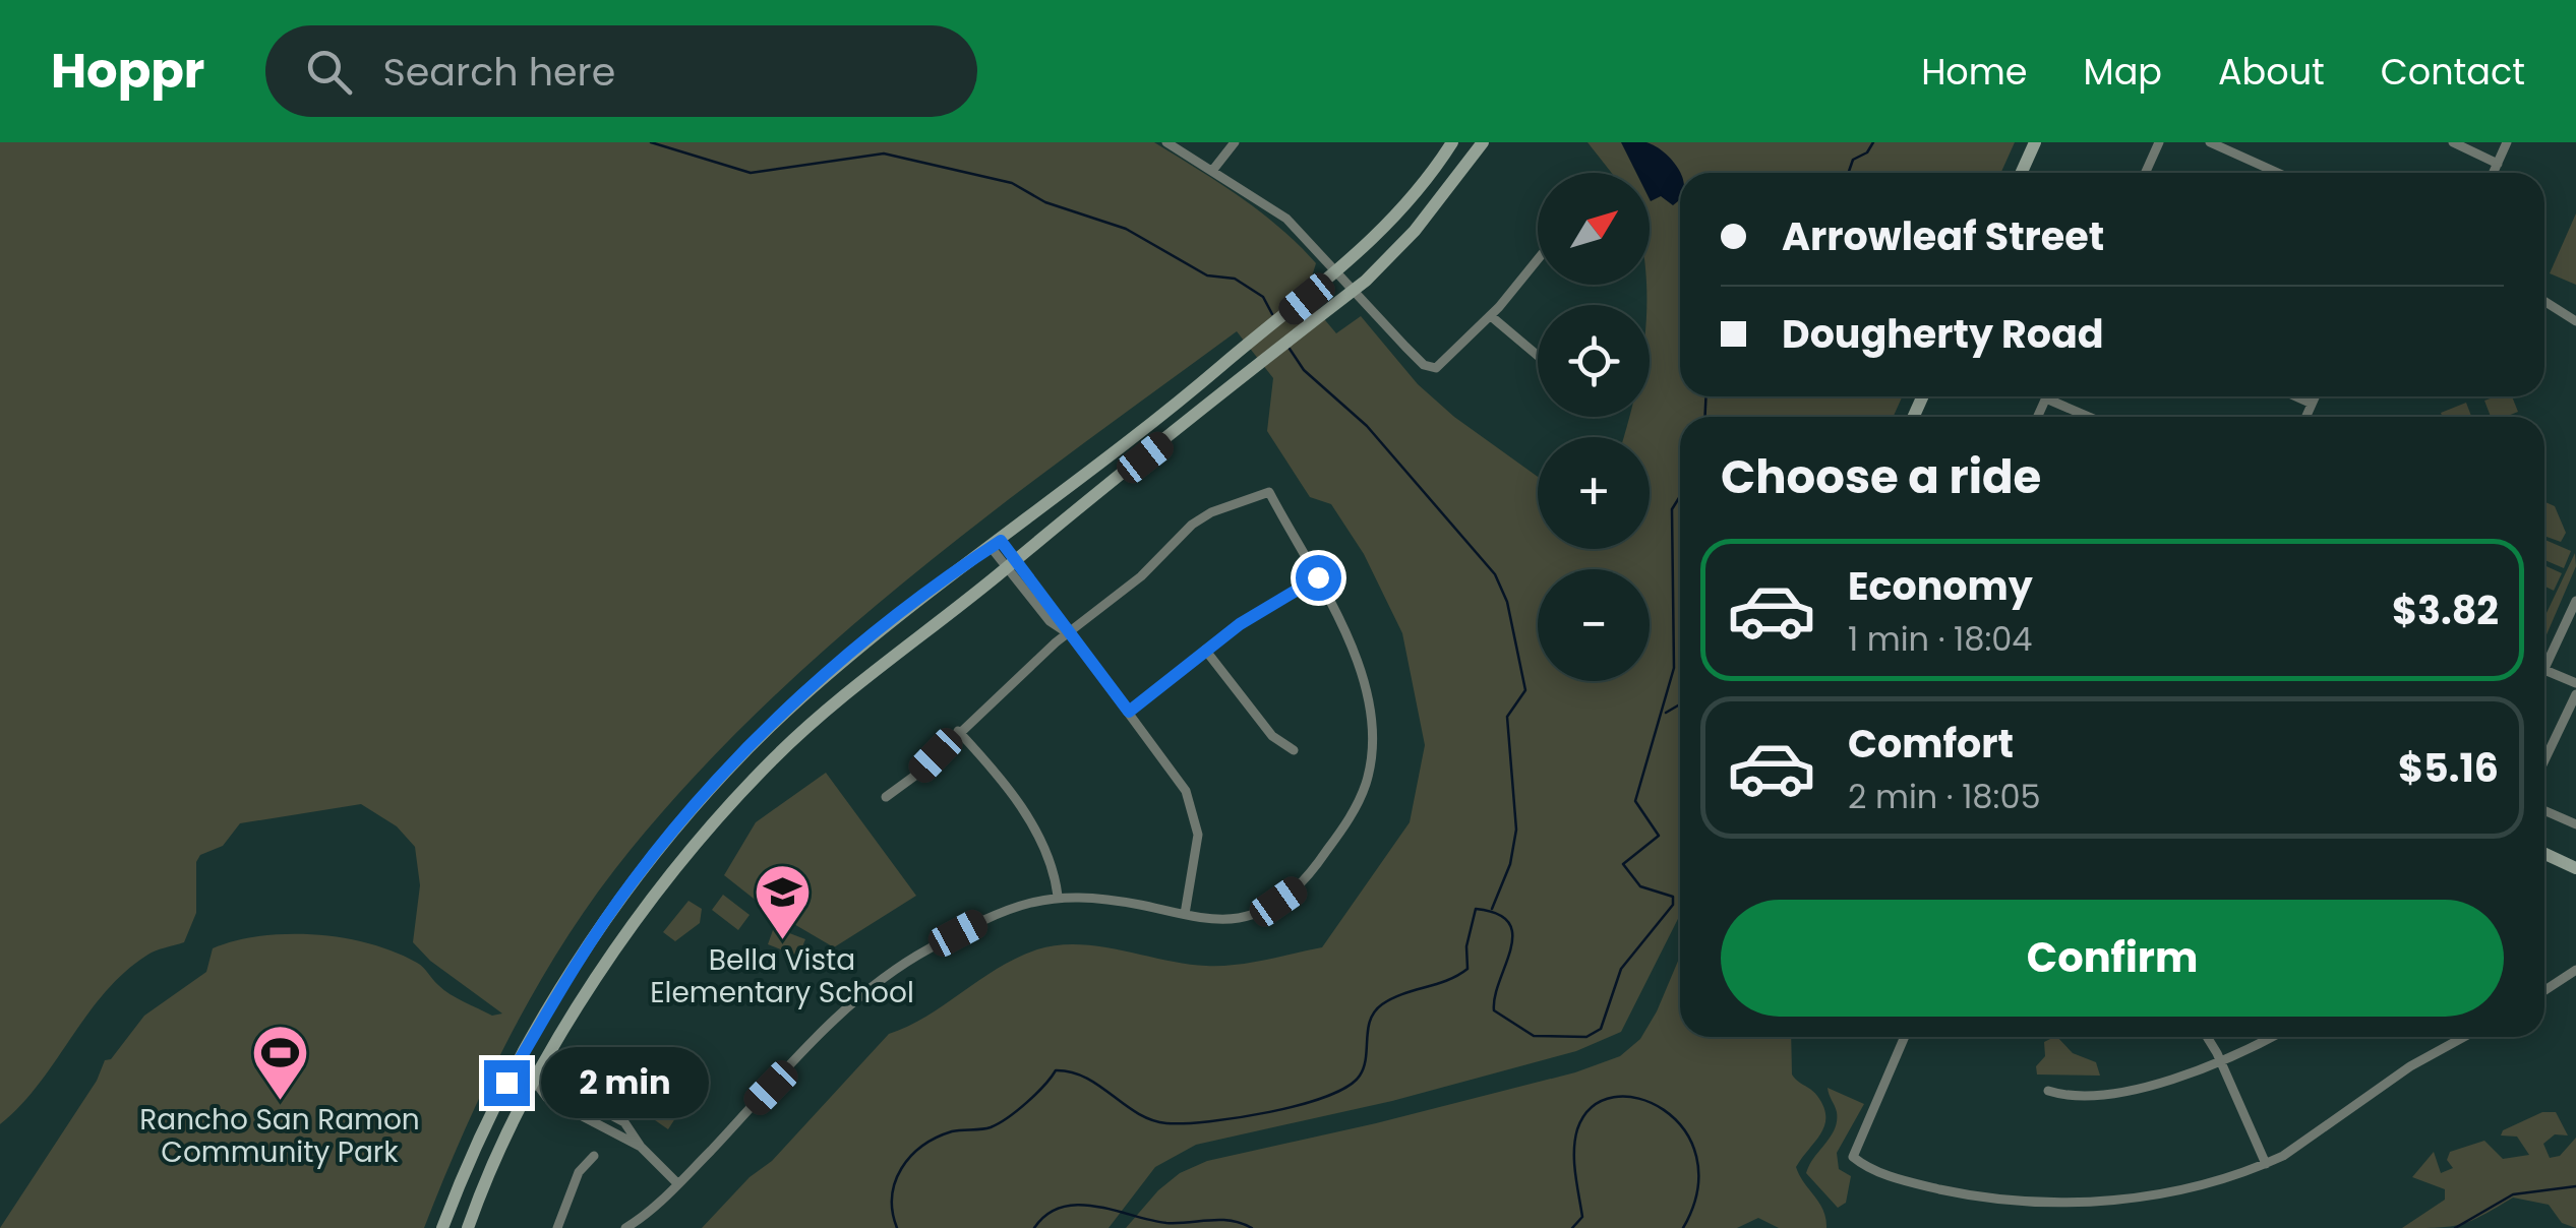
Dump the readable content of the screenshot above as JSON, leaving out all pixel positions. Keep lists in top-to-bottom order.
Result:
{
  "places": {
    "school or university": ["Bella Vista Elementary School"],
    "sports": ["Rancho San Ramon Community Park"]
  },
  "north": "top right",
  "page": {
    "header": "Hoppr",
    "search": "Search here",
    "nav": [
      "Home",
      "Map",
      "About",
      "Contact"
    ],
    "map_buttons": ["+", "−"],
    "banner": ["Arrowleaf Street", "Dougherty Road"],
    "heading": "Choose a ride",
    "list": [
      {
        "name": "Economy",
        "note": "1 min · 18:04",
        "value": "$3.82"
      },
      {
        "name": "Comfort",
        "note": "2 min · 18:05",
        "value": "$5.16"
      }
    ],
    "buttons": "Confirm",
    "bubble": "2 min"
  }
}
